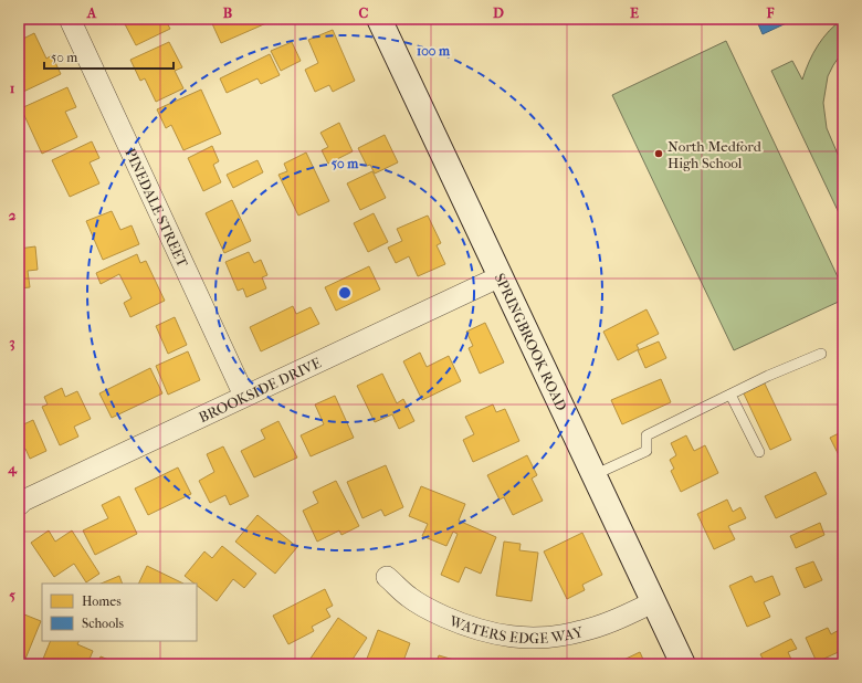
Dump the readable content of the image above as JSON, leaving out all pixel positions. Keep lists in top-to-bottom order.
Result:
{
  "streets": {
    "street": [
      "PINEDALE STREET",
      "SPRINGBROOK ROAD",
      "BROOKSIDE DRIVE",
      "WATERS EDGE WAY"
    ]
  },
  "crossings": [
    ["PINEDALE STREET", "BROOKSIDE DRIVE"],
    ["SPRINGBROOK ROAD", "BROOKSIDE DRIVE"],
    ["SPRINGBROOK ROAD", "WATERS EDGE WAY"]
  ],
  "places": ["North Medford High School"],
  "legend": ["Homes", "Schools"],
  "scale_bar": "50 m",
  "grid": {
    "columns": [
      "A",
      "B",
      "C",
      "D",
      "E",
      "F"
    ],
    "rows": [
      "1",
      "2",
      "3",
      "4",
      "5"
    ]
  },
  "rings": ["100 m", "50 m"]
}
